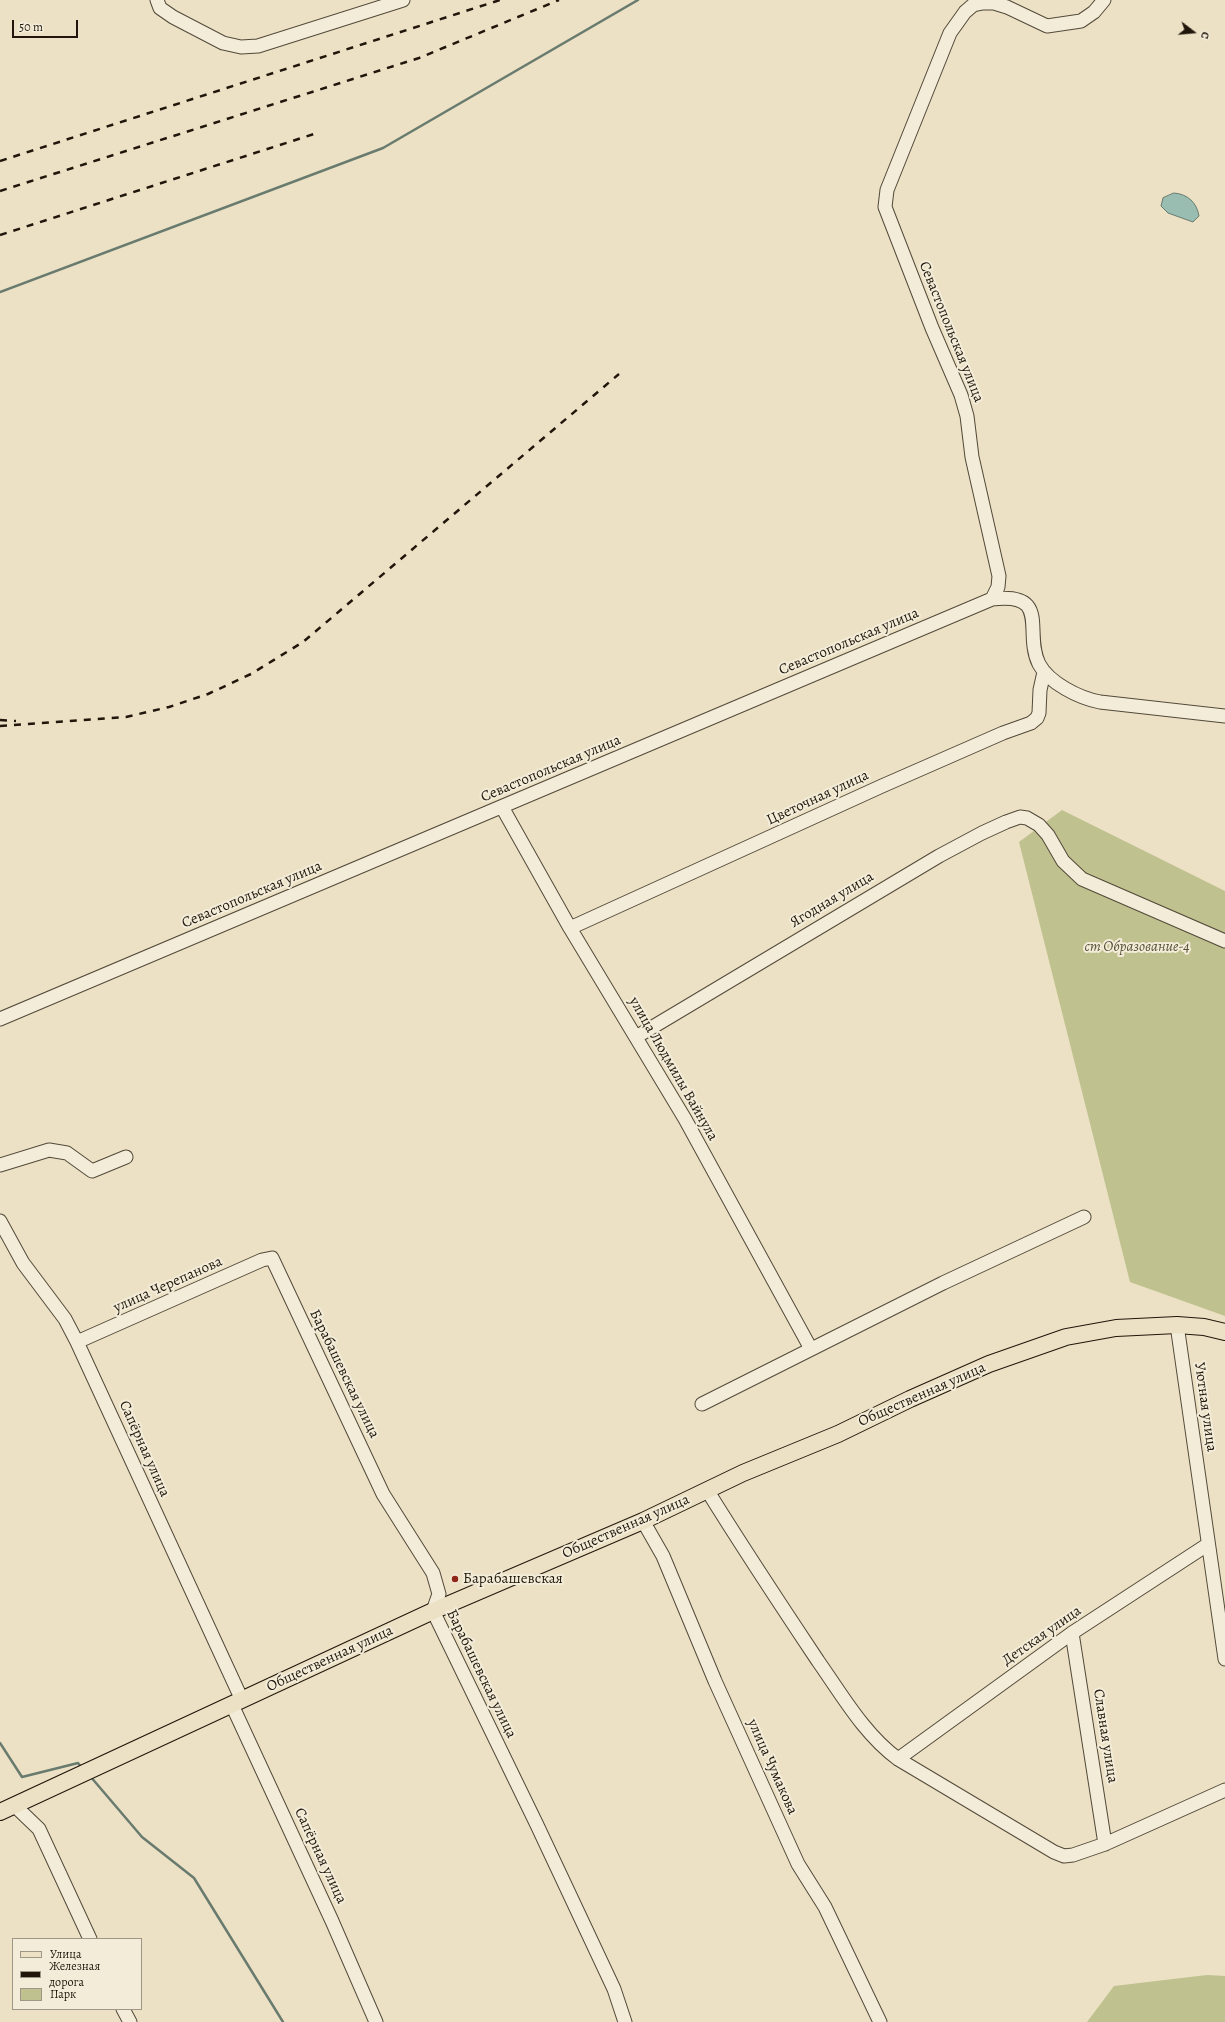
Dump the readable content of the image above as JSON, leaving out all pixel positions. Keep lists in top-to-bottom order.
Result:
{
  "streets": {
    "main road": ["Общественная улица"],
    "street": [
      "Севастопольская улица",
      "Цветочная улица",
      "Ягодная улица",
      "улица Людмилы Вайнула",
      "улица Черепанова",
      "Барабашевская улица",
      "Уютная улица",
      "Сапёрная улица",
      "Детская улица",
      "Славная улица",
      "улица Чумакова"
    ]
  },
  "crossings": [
    ["Севастопольская улица", "улица Людмилы Вайнула"],
    ["Цветочная улица", "улица Людмилы Вайнула"],
    ["Ягодная улица", "улица Людмилы Вайнула"],
    ["улица Черепанова", "Барабашевская улица"],
    ["улица Черепанова", "Сапёрная улица"],
    ["Барабашевская улица", "Общественная улица"],
    ["Общественная улица", "Уютная улица"],
    ["Общественная улица", "Сапёрная улица"],
    ["Общественная улица", "улица Чумакова"],
    ["Уютная улица", "Детская улица"],
    ["Детская улица", "Славная улица"]
  ],
  "parks": ["ст Образование-4"],
  "places": ["Барабашевская"],
  "legend": ["Улица", "Железная дорога", "Парк"],
  "scale_bar": "50 m",
  "north": "right"
}
